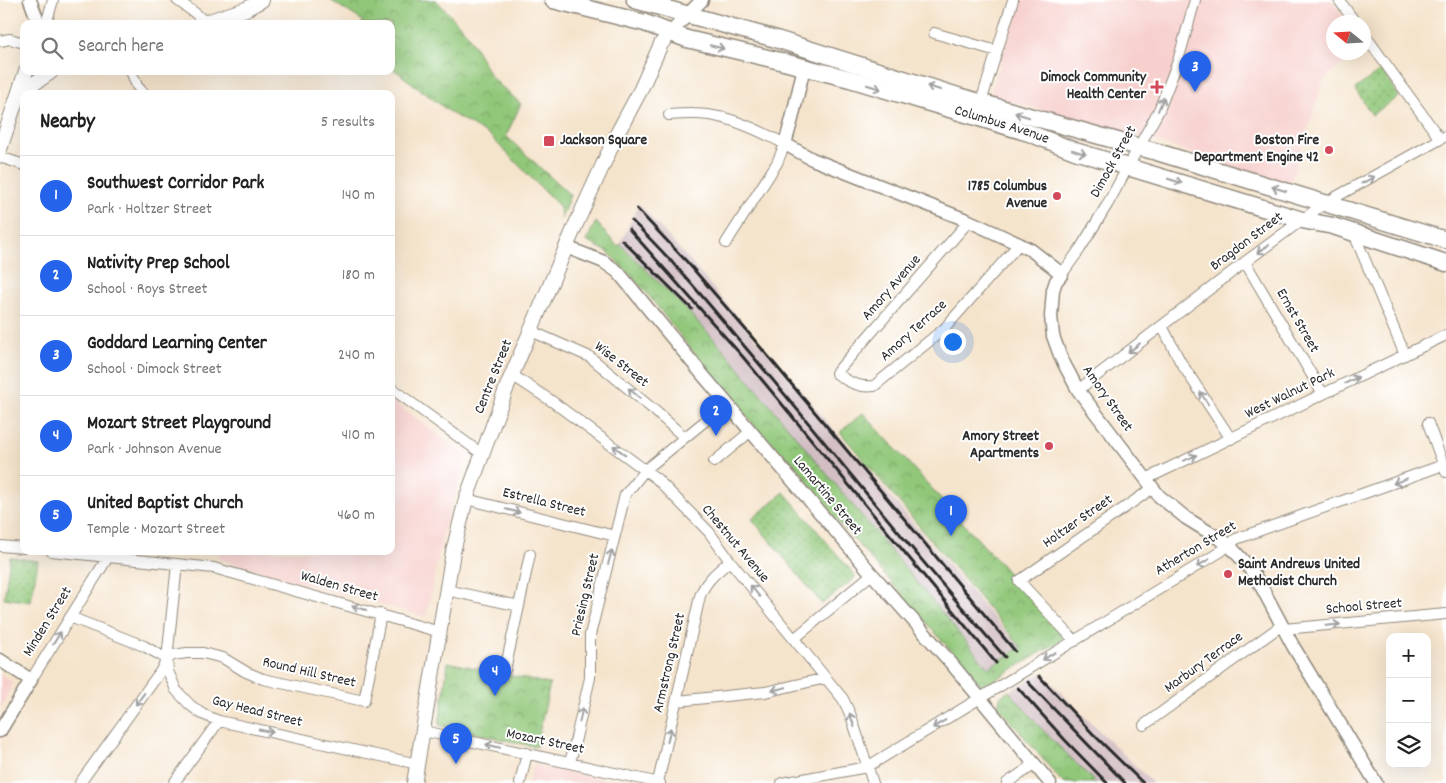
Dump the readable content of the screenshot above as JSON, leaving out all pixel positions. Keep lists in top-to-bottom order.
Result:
{
  "streets": {
    "main road": ["Columbus Avenue", "Centre Street"],
    "street": [
      "Dimock Street",
      "Bragdon Street",
      "Amory Avenue",
      "Ernst Street",
      "Amory Terrace",
      "Wise Street",
      "West Walnut Park",
      "Amory Street",
      "Lamartine Street",
      "Estrella Street",
      "Holtzer Street",
      "Chestnut Avenue",
      "Atherton Street",
      "Walden Street",
      "Priesing Street",
      "School Street",
      "Minden Street",
      "Armstrong Street",
      "Marbury Terrace",
      "Round Hill Street",
      "Gay Head Street",
      "Mozart Street"
    ]
  },
  "crossings": [
    ["Columbus Avenue", "Dimock Street"],
    ["Columbus Avenue", "Bragdon Street"],
    ["Columbus Avenue", "Centre Street"],
    ["Dimock Street", "Amory Street"],
    ["Bragdon Street", "Ernst Street"],
    ["Bragdon Street", "Amory Street"],
    ["Amory Avenue", "Amory Terrace"],
    ["Ernst Street", "West Walnut Park"],
    ["Wise Street", "Centre Street"],
    ["Wise Street", "Priesing Street"],
    ["Centre Street", "Lamartine Street"],
    ["Centre Street", "Estrella Street"],
    ["Centre Street", "Chestnut Avenue"],
    ["Centre Street", "Walden Street"],
    ["Centre Street", "Gay Head Street"],
    ["Centre Street", "Mozart Street"],
    ["West Walnut Park", "Amory Street"],
    ["West Walnut Park", "Holtzer Street"],
    ["Amory Street", "Holtzer Street"],
    ["Amory Street", "Atherton Street"],
    ["Amory Street", "School Street"],
    ["Amory Street", "Marbury Terrace"],
    ["Lamartine Street", "Atherton Street"],
    ["Lamartine Street", "Priesing Street"],
    ["Estrella Street", "Priesing Street"],
    ["Holtzer Street", "Atherton Street"],
    ["Chestnut Avenue", "Priesing Street"],
    ["Chestnut Avenue", "Armstrong Street"],
    ["Walden Street", "Minden Street"],
    ["Walden Street", "Round Hill Street"],
    ["Priesing Street", "Mozart Street"],
    ["School Street", "Marbury Terrace"],
    ["Armstrong Street", "Mozart Street"],
    ["Round Hill Street", "Gay Head Street"]
  ],
  "one_way": [
    "Dimock Street",
    "Wise Street",
    "West Walnut Park",
    "Estrella Street",
    "Chestnut Avenue",
    "Atherton Street",
    "Walden Street",
    "School Street",
    "Minden Street",
    "Armstrong Street",
    "Gay Head Street",
    "Mozart Street"
  ],
  "places": {
    "health": ["Dimock Community Health Center"],
    "transit": ["Jackson Square"],
    "other": [
      "Boston Fire Department Engine 42",
      "1785 Columbus Avenue",
      "Amory Street Apartments",
      "Saint Andrews United Methodist Church"
    ]
  },
  "north": "left",
  "page": {
    "search": "Search here",
    "pins": [
      "3",
      "2",
      "1",
      "4",
      "5"
    ],
    "heading": ["Nearby", "5 results"],
    "list": [
      {
        "mark": "1",
        "name": "Southwest Corridor Park",
        "note": "Park · Holtzer Street",
        "value": "140 m"
      },
      {
        "mark": "2",
        "name": "Nativity Prep School",
        "note": "School · Roys Street",
        "value": "180 m"
      },
      {
        "mark": "3",
        "name": "Goddard Learning Center",
        "note": "School · Dimock Street",
        "value": "240 m"
      },
      {
        "mark": "4",
        "name": "Mozart Street Playground",
        "note": "Park · Johnson Avenue",
        "value": "410 m"
      },
      {
        "mark": "5",
        "name": "United Baptist Church",
        "note": "Temple · Mozart Street",
        "value": "460 m"
      }
    ],
    "map_buttons": ["+", "−"]
  }
}
